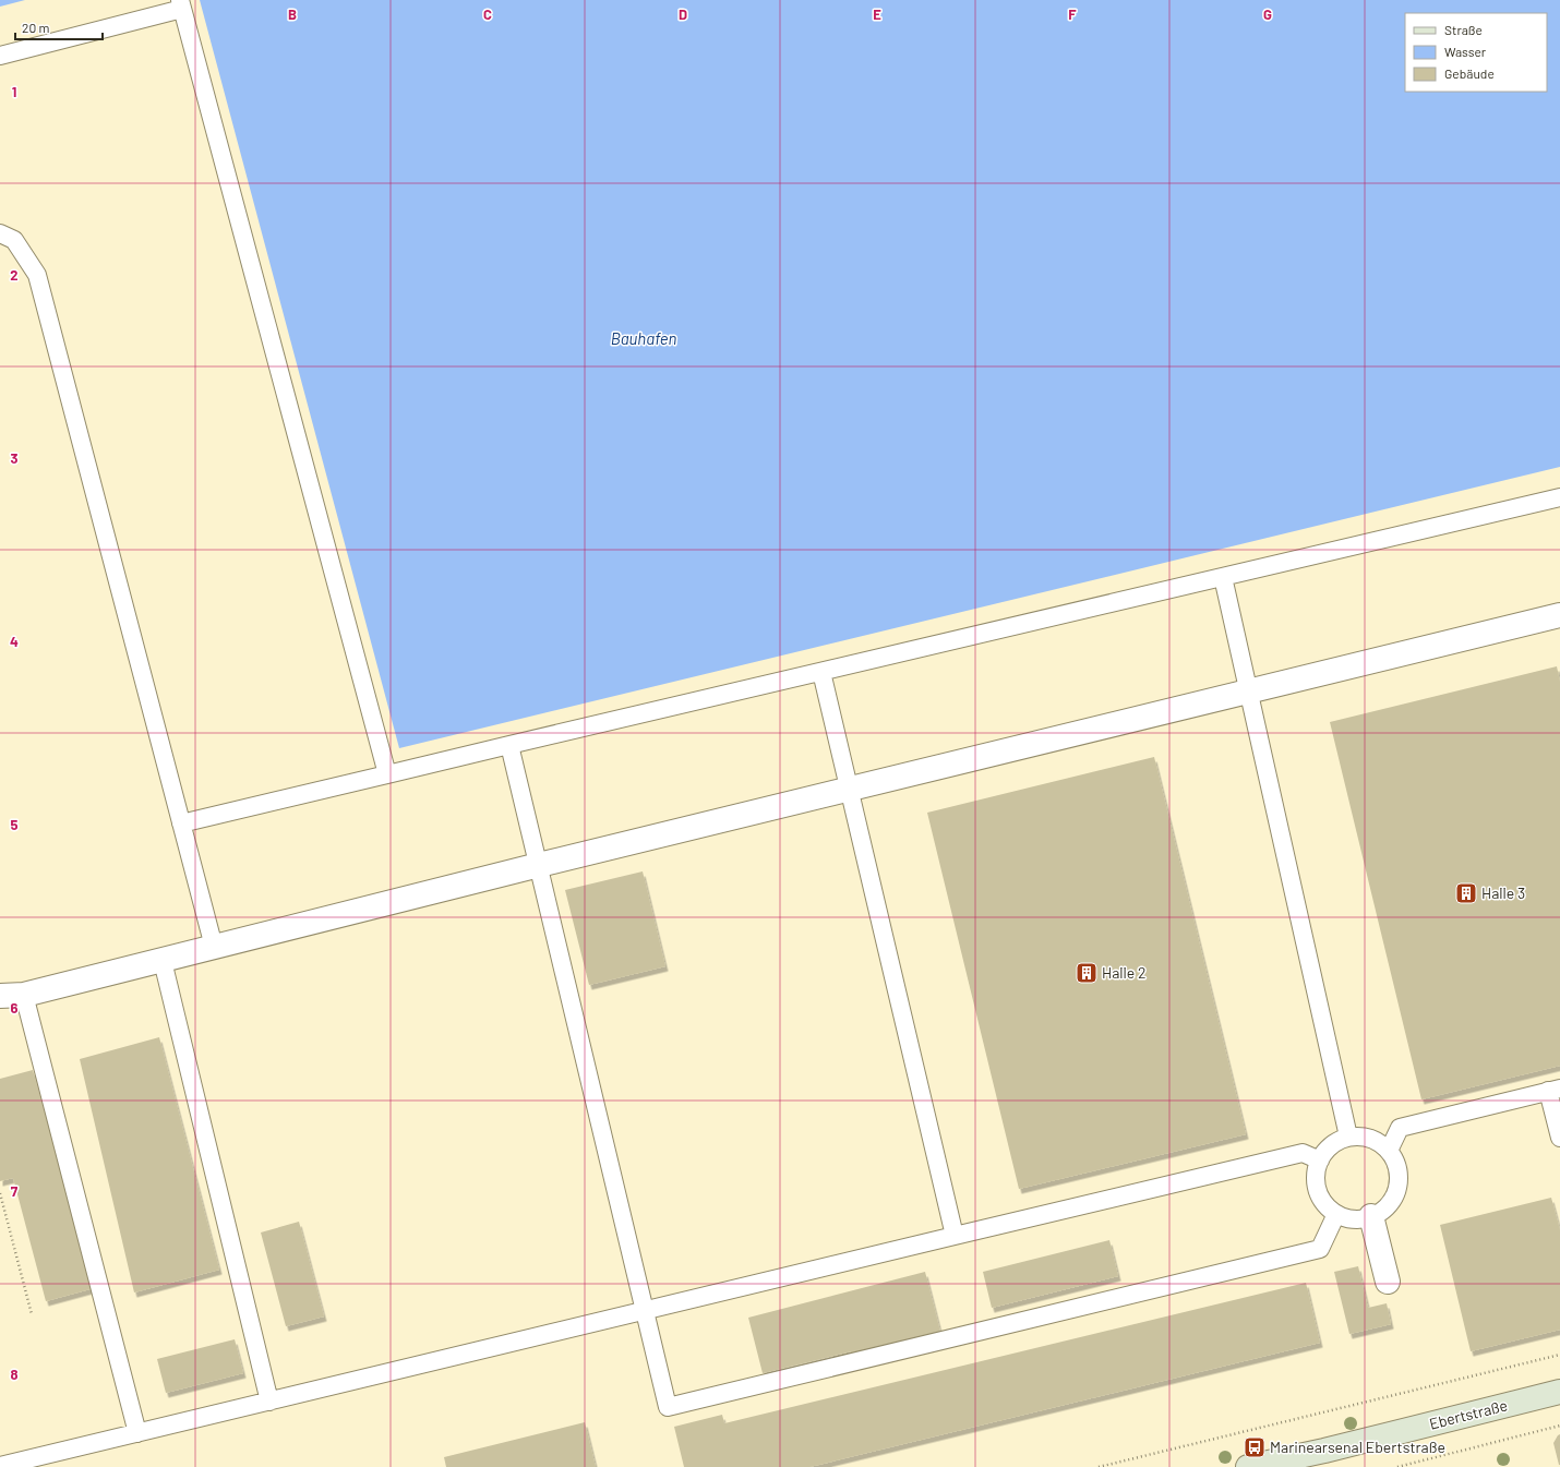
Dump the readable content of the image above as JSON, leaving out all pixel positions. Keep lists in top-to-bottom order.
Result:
{
  "streets": {
    "street": ["Ebertstraße"]
  },
  "water": ["Bauhafen"],
  "places": {
    "building": ["Halle 3", "Halle 2"],
    "bus stop": ["Marinearsenal Ebertstraße"]
  },
  "legend": ["Straße", "Wasser", "Gebäude"],
  "scale_bar": "20 m",
  "grid": {
    "columns": [
      "B",
      "C",
      "D",
      "E",
      "F",
      "G"
    ],
    "rows": [
      "1",
      "2",
      "3",
      "4",
      "5",
      "6",
      "7",
      "8"
    ]
  }
}
